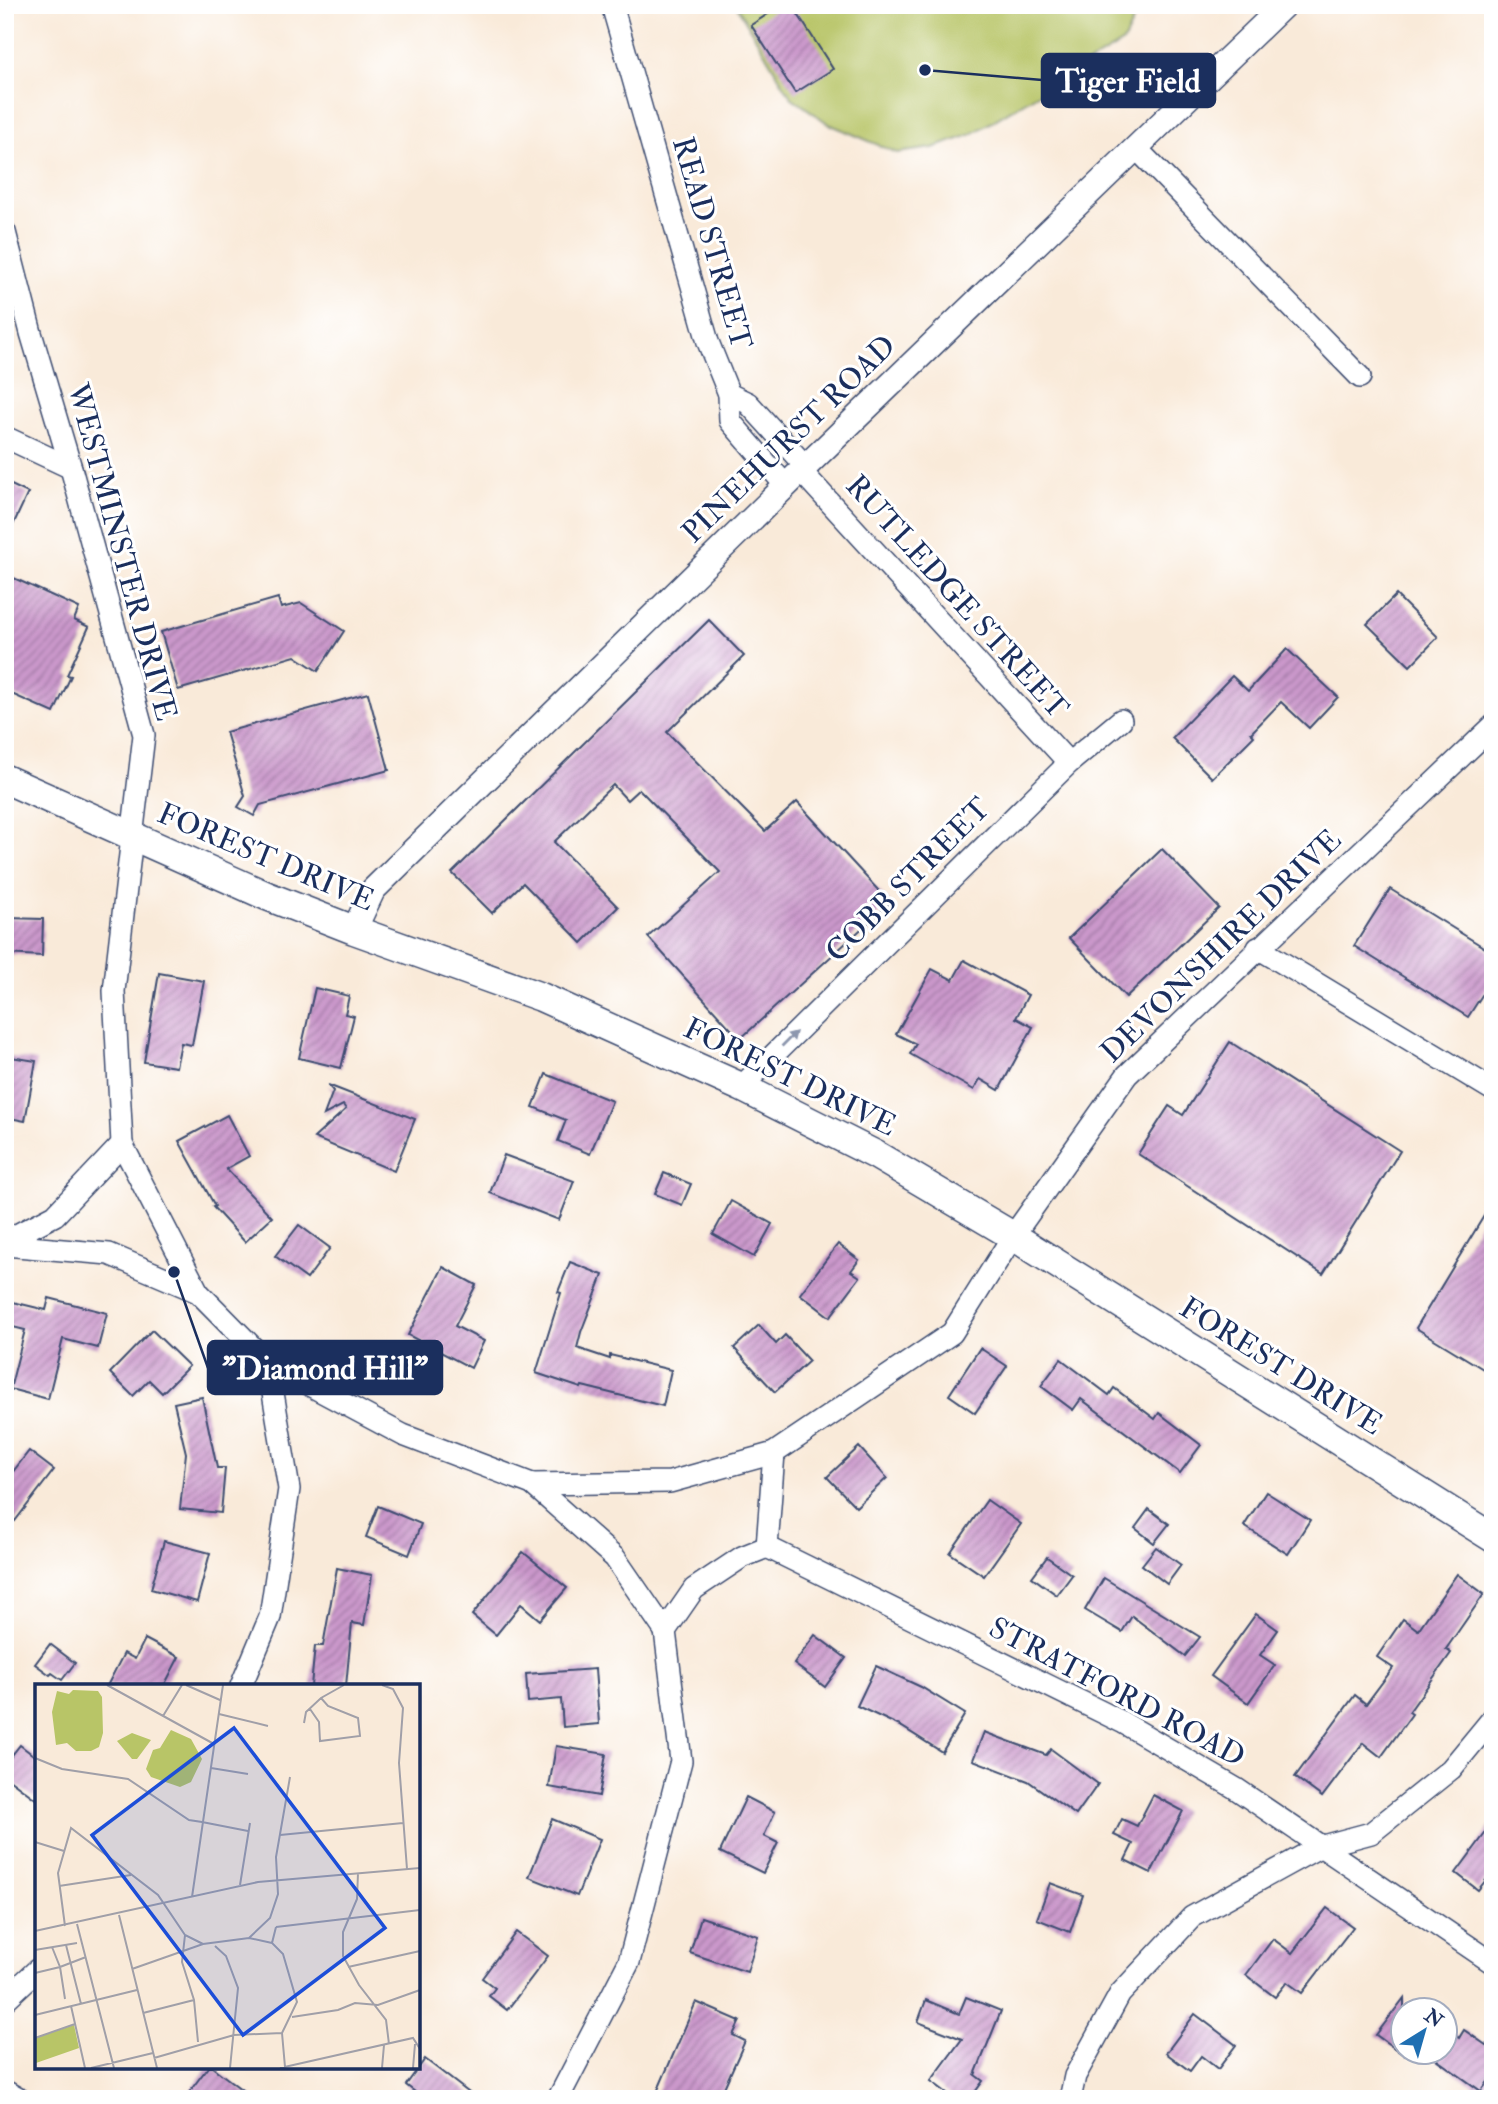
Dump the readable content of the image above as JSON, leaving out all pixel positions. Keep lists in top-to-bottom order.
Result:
{
  "streets": {
    "main road": ["FOREST DRIVE"],
    "street": [
      "READ STREET",
      "PINEHURST ROAD",
      "WESTMINSTER DRIVE",
      "RUTLEDGE STREET",
      "COBB STREET",
      "DEVONSHIRE DRIVE",
      "STRATFORD ROAD"
    ]
  },
  "crossings": [
    ["READ STREET", "PINEHURST ROAD"],
    ["READ STREET", "RUTLEDGE STREET"],
    ["PINEHURST ROAD", "RUTLEDGE STREET"],
    ["PINEHURST ROAD", "FOREST DRIVE"],
    ["WESTMINSTER DRIVE", "FOREST DRIVE"],
    ["RUTLEDGE STREET", "COBB STREET"],
    ["FOREST DRIVE", "COBB STREET"],
    ["FOREST DRIVE", "DEVONSHIRE DRIVE"]
  ],
  "one_way": ["COBB STREET"],
  "places": ["Tiger Field", "\"Diamond Hill\""],
  "north": "top right"
}
